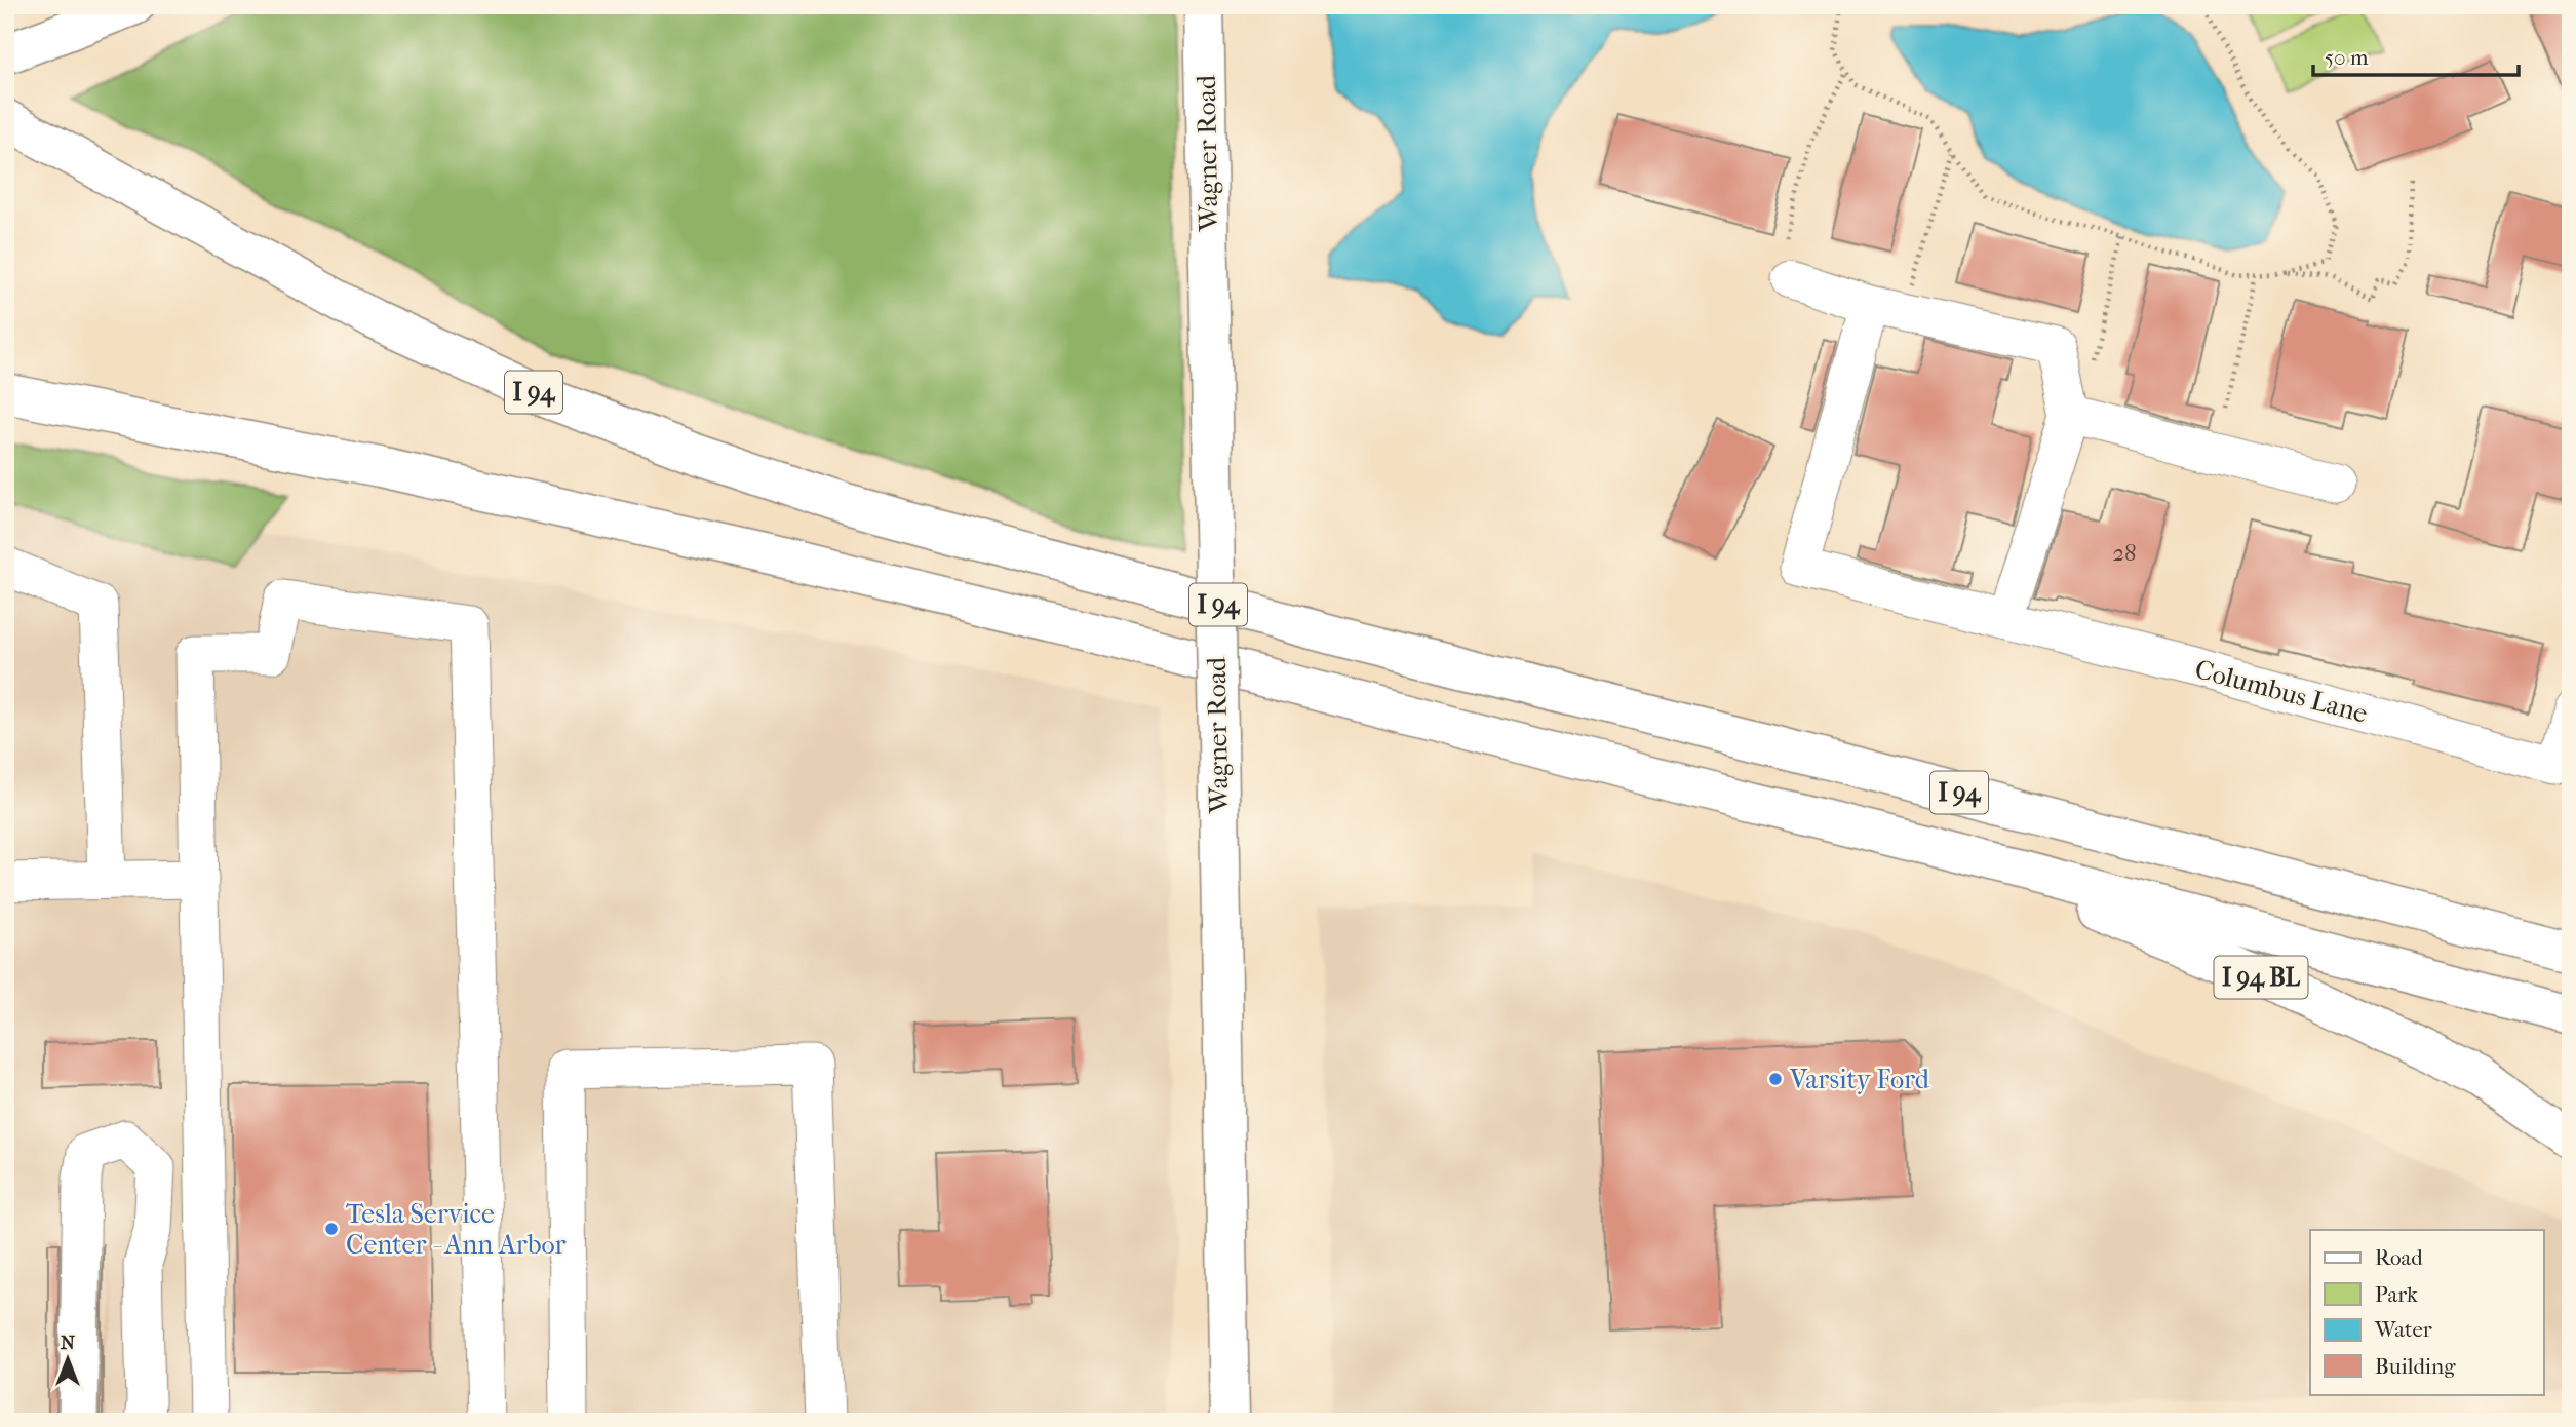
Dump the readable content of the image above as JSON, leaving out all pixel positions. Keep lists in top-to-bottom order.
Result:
{
  "streets": {
    "main road": ["Wagner Road", "I 94", "I 94 BL"],
    "street": ["Columbus Lane"]
  },
  "crossings": [
    ["I 94", "I 94 BL"]
  ],
  "places": ["Varsity Ford", "Tesla Service Center - Ann Arbor"],
  "house_numbers": ["28"],
  "legend": [
    "Road",
    "Park",
    "Water",
    "Building"
  ],
  "scale_bar": "50 m",
  "north": "top"
}
